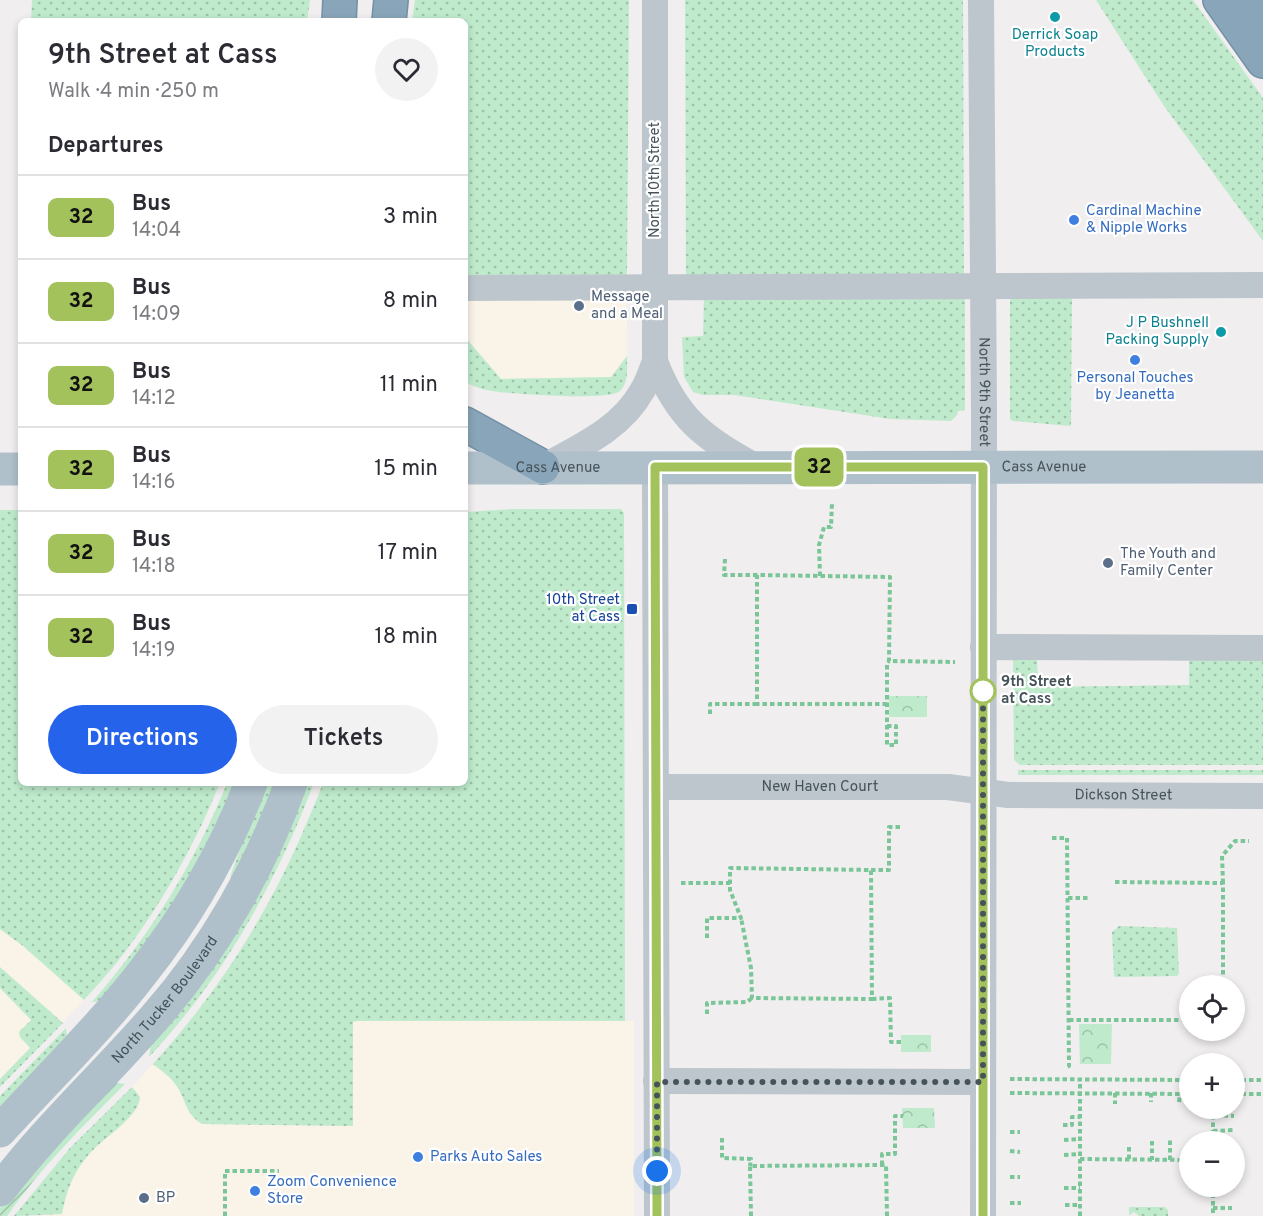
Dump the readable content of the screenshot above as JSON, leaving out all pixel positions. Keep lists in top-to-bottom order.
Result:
{
  "streets": {
    "main road": ["Cass Avenue", "North Tucker Boulevard"],
    "street": [
      "North 10th Street",
      "North 9th Street",
      "New Haven Court",
      "Dickson Street"
    ]
  },
  "crossings": [
    ["North 10th Street", "Cass Avenue"],
    ["North 9th Street", "Cass Avenue"],
    ["North 9th Street", "New Haven Court"],
    ["North 9th Street", "Dickson Street"],
    ["New Haven Court", "Dickson Street"]
  ],
  "places": {
    "other": [
      "Derrick Soap Products",
      "Cardinal Machine & Nipple Works",
      "Message and a Meal",
      "J P Bushnell Packing Supply",
      "Personal Touches by Jeanetta",
      "The Youth and Family Center",
      "9th Street at Cass",
      "Parks Auto Sales",
      "Zoom Convenience Store",
      "BP"
    ],
    "transit": ["10th Street at Cass"]
  },
  "lines": ["bus line 32"],
  "page": {
    "on_map": "32",
    "heading": [
      ["9th Street at Cass", "Walk · 4 min · 250 m"],
      "Departures"
    ],
    "list": [
      {
        "mark": "32",
        "name": "Bus",
        "note": "14:04",
        "value": "3 min"
      },
      {
        "mark": "32",
        "name": "Bus",
        "note": "14:09",
        "value": "8 min"
      },
      {
        "mark": "32",
        "name": "Bus",
        "note": "14:12",
        "value": "11 min"
      },
      {
        "mark": "32",
        "name": "Bus",
        "note": "14:16",
        "value": "15 min"
      },
      {
        "mark": "32",
        "name": "Bus",
        "note": "14:18",
        "value": "17 min"
      },
      {
        "mark": "32",
        "name": "Bus",
        "note": "14:19",
        "value": "18 min"
      }
    ],
    "buttons": ["Directions", "Tickets"],
    "map_buttons": ["+", "−"]
  }
}
